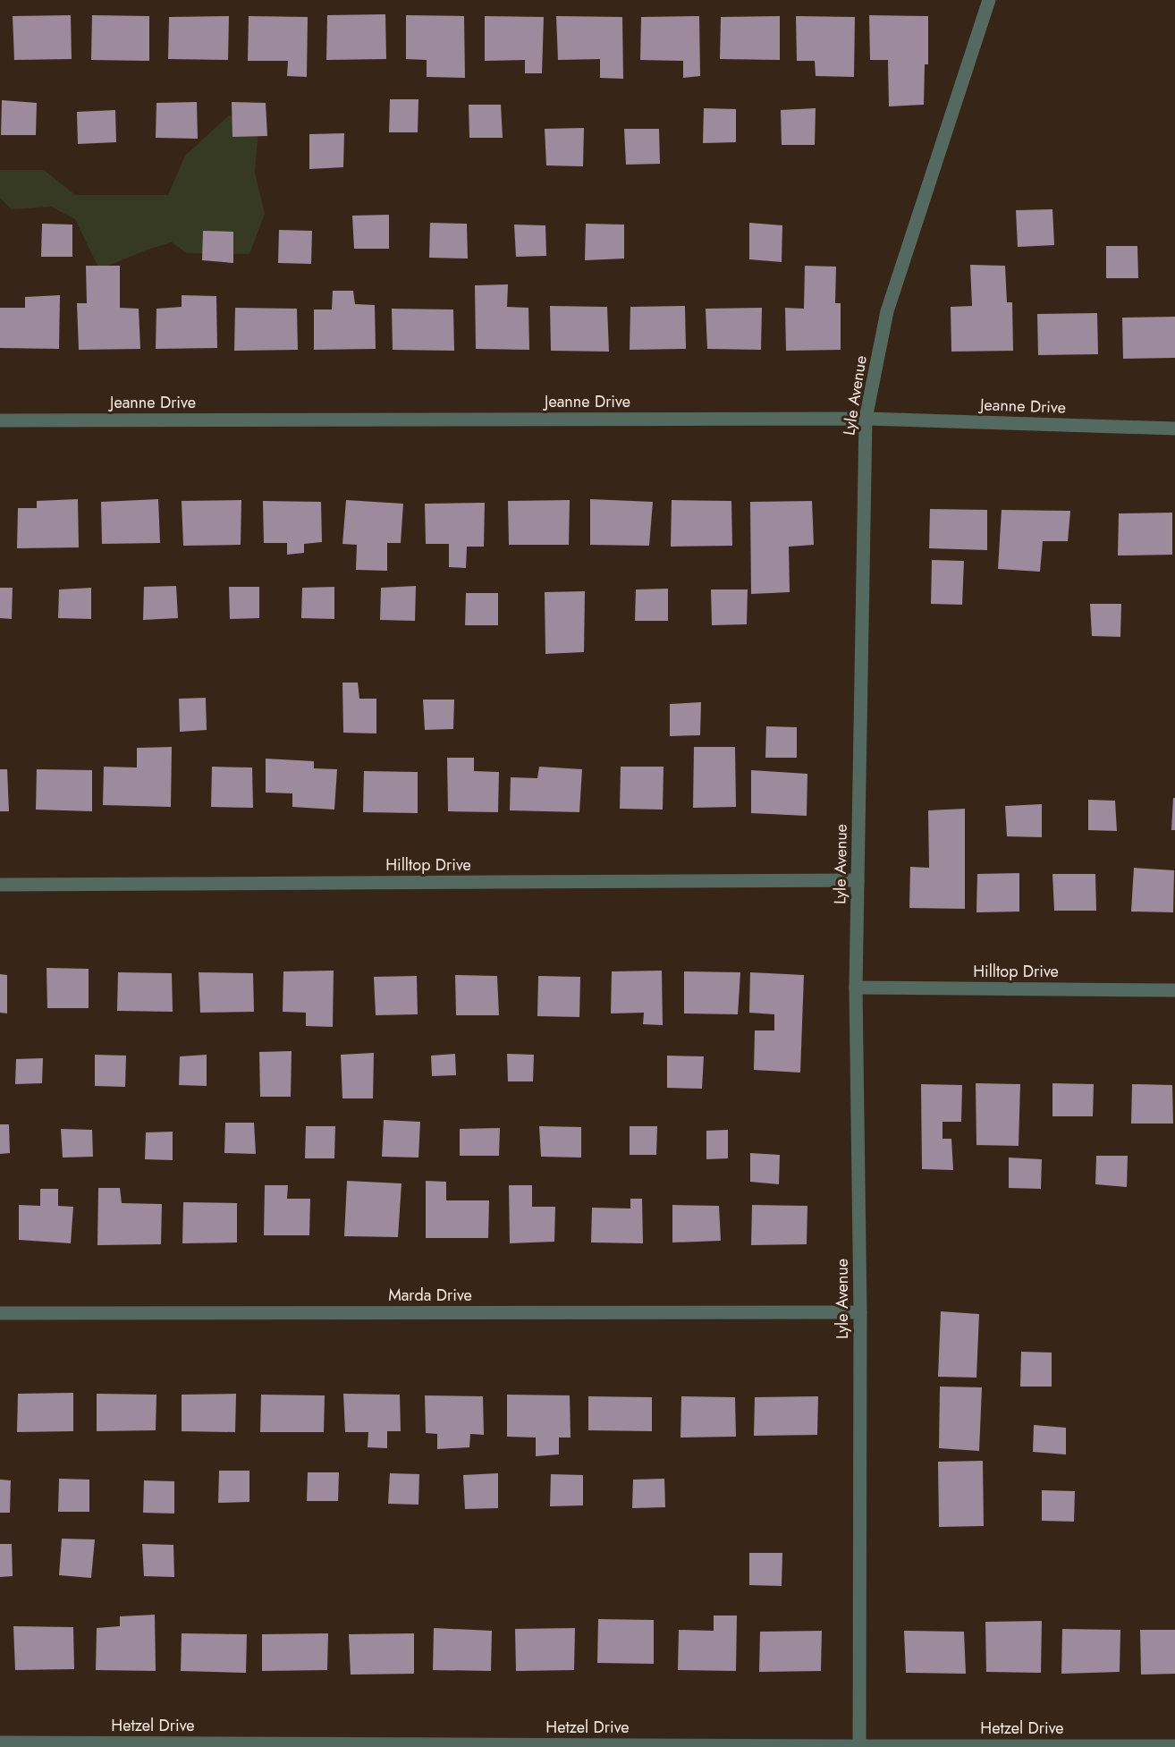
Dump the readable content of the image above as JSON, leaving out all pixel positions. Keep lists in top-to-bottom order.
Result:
{
  "streets": {
    "street": [
      "Lyle Avenue",
      "Jeanne Drive",
      "Hilltop Drive",
      "Marda Drive",
      "Hetzel Drive"
    ]
  },
  "crossings": [
    ["Lyle Avenue", "Jeanne Drive"],
    ["Lyle Avenue", "Hilltop Drive"],
    ["Lyle Avenue", "Marda Drive"],
    ["Lyle Avenue", "Hetzel Drive"]
  ]
}
